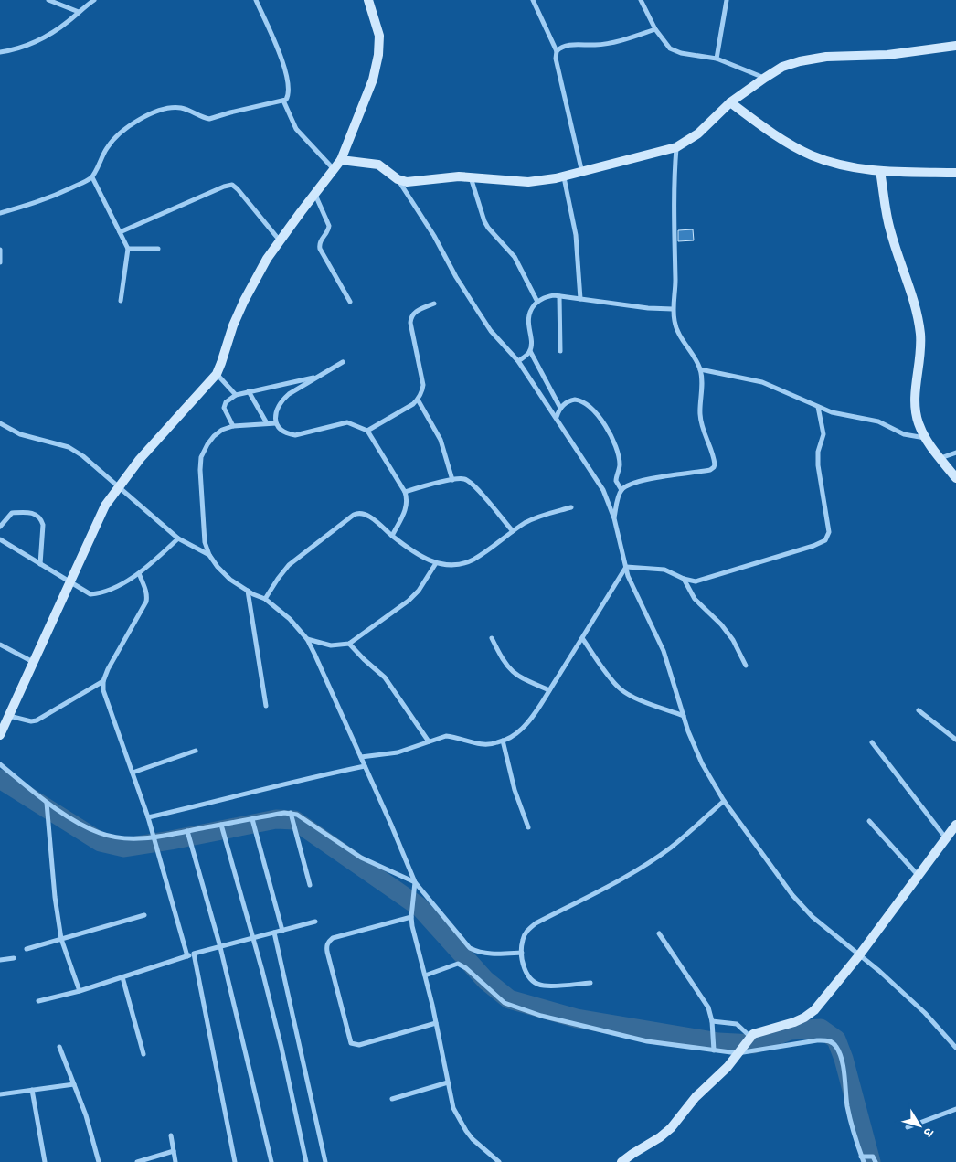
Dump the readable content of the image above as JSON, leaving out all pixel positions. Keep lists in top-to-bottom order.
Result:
{
  "north": "bottom right"
}
